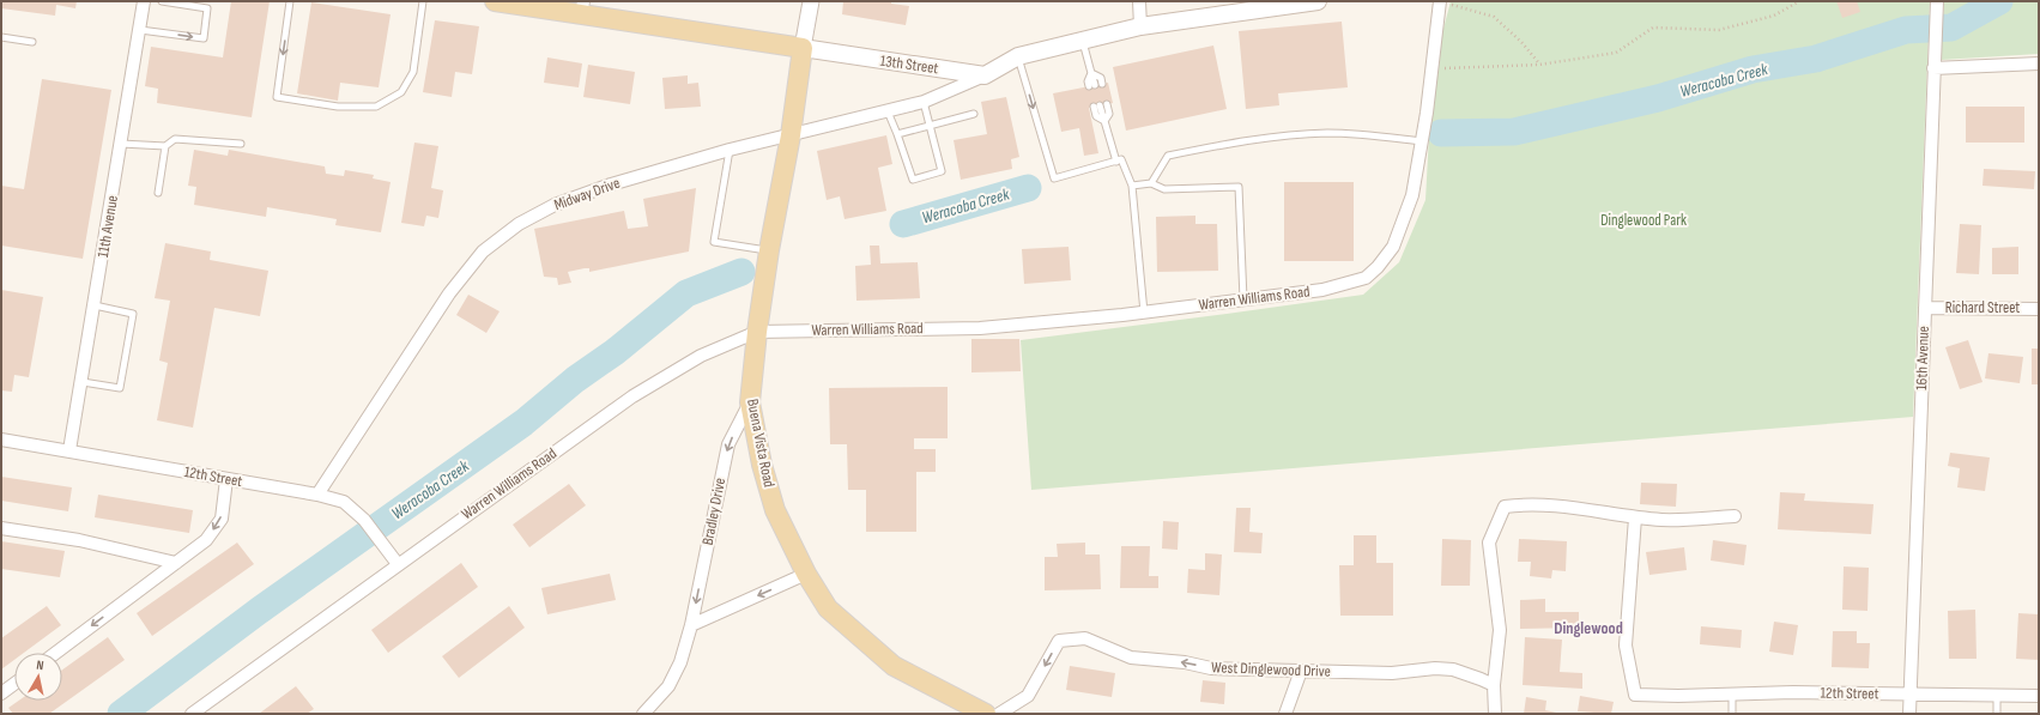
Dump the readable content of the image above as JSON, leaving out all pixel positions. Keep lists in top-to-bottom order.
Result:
{
  "streets": {
    "main road": ["13th Street", "Buena Vista Road"],
    "street": [
      "Midway Drive",
      "11th Avenue",
      "Warren Williams Road",
      "Richard Street",
      "16th Avenue",
      "12th Street",
      "Bradley Drive",
      "West Dinglewood Drive"
    ]
  },
  "crossings": [
    ["13th Street", "Midway Drive"],
    ["13th Street", "Buena Vista Road"],
    ["Midway Drive", "Buena Vista Road"],
    ["Midway Drive", "12th Street"],
    ["11th Avenue", "12th Street"],
    ["Warren Williams Road", "Buena Vista Road"],
    ["Warren Williams Road", "12th Street"],
    ["Richard Street", "16th Avenue"],
    ["16th Avenue", "12th Street"],
    ["Buena Vista Road", "Bradley Drive"]
  ],
  "one_way": ["Bradley Drive", "West Dinglewood Drive"],
  "districts": ["Dinglewood"],
  "water": ["Weracoba Creek"],
  "parks": ["Dinglewood Park"],
  "north": "top"
}
